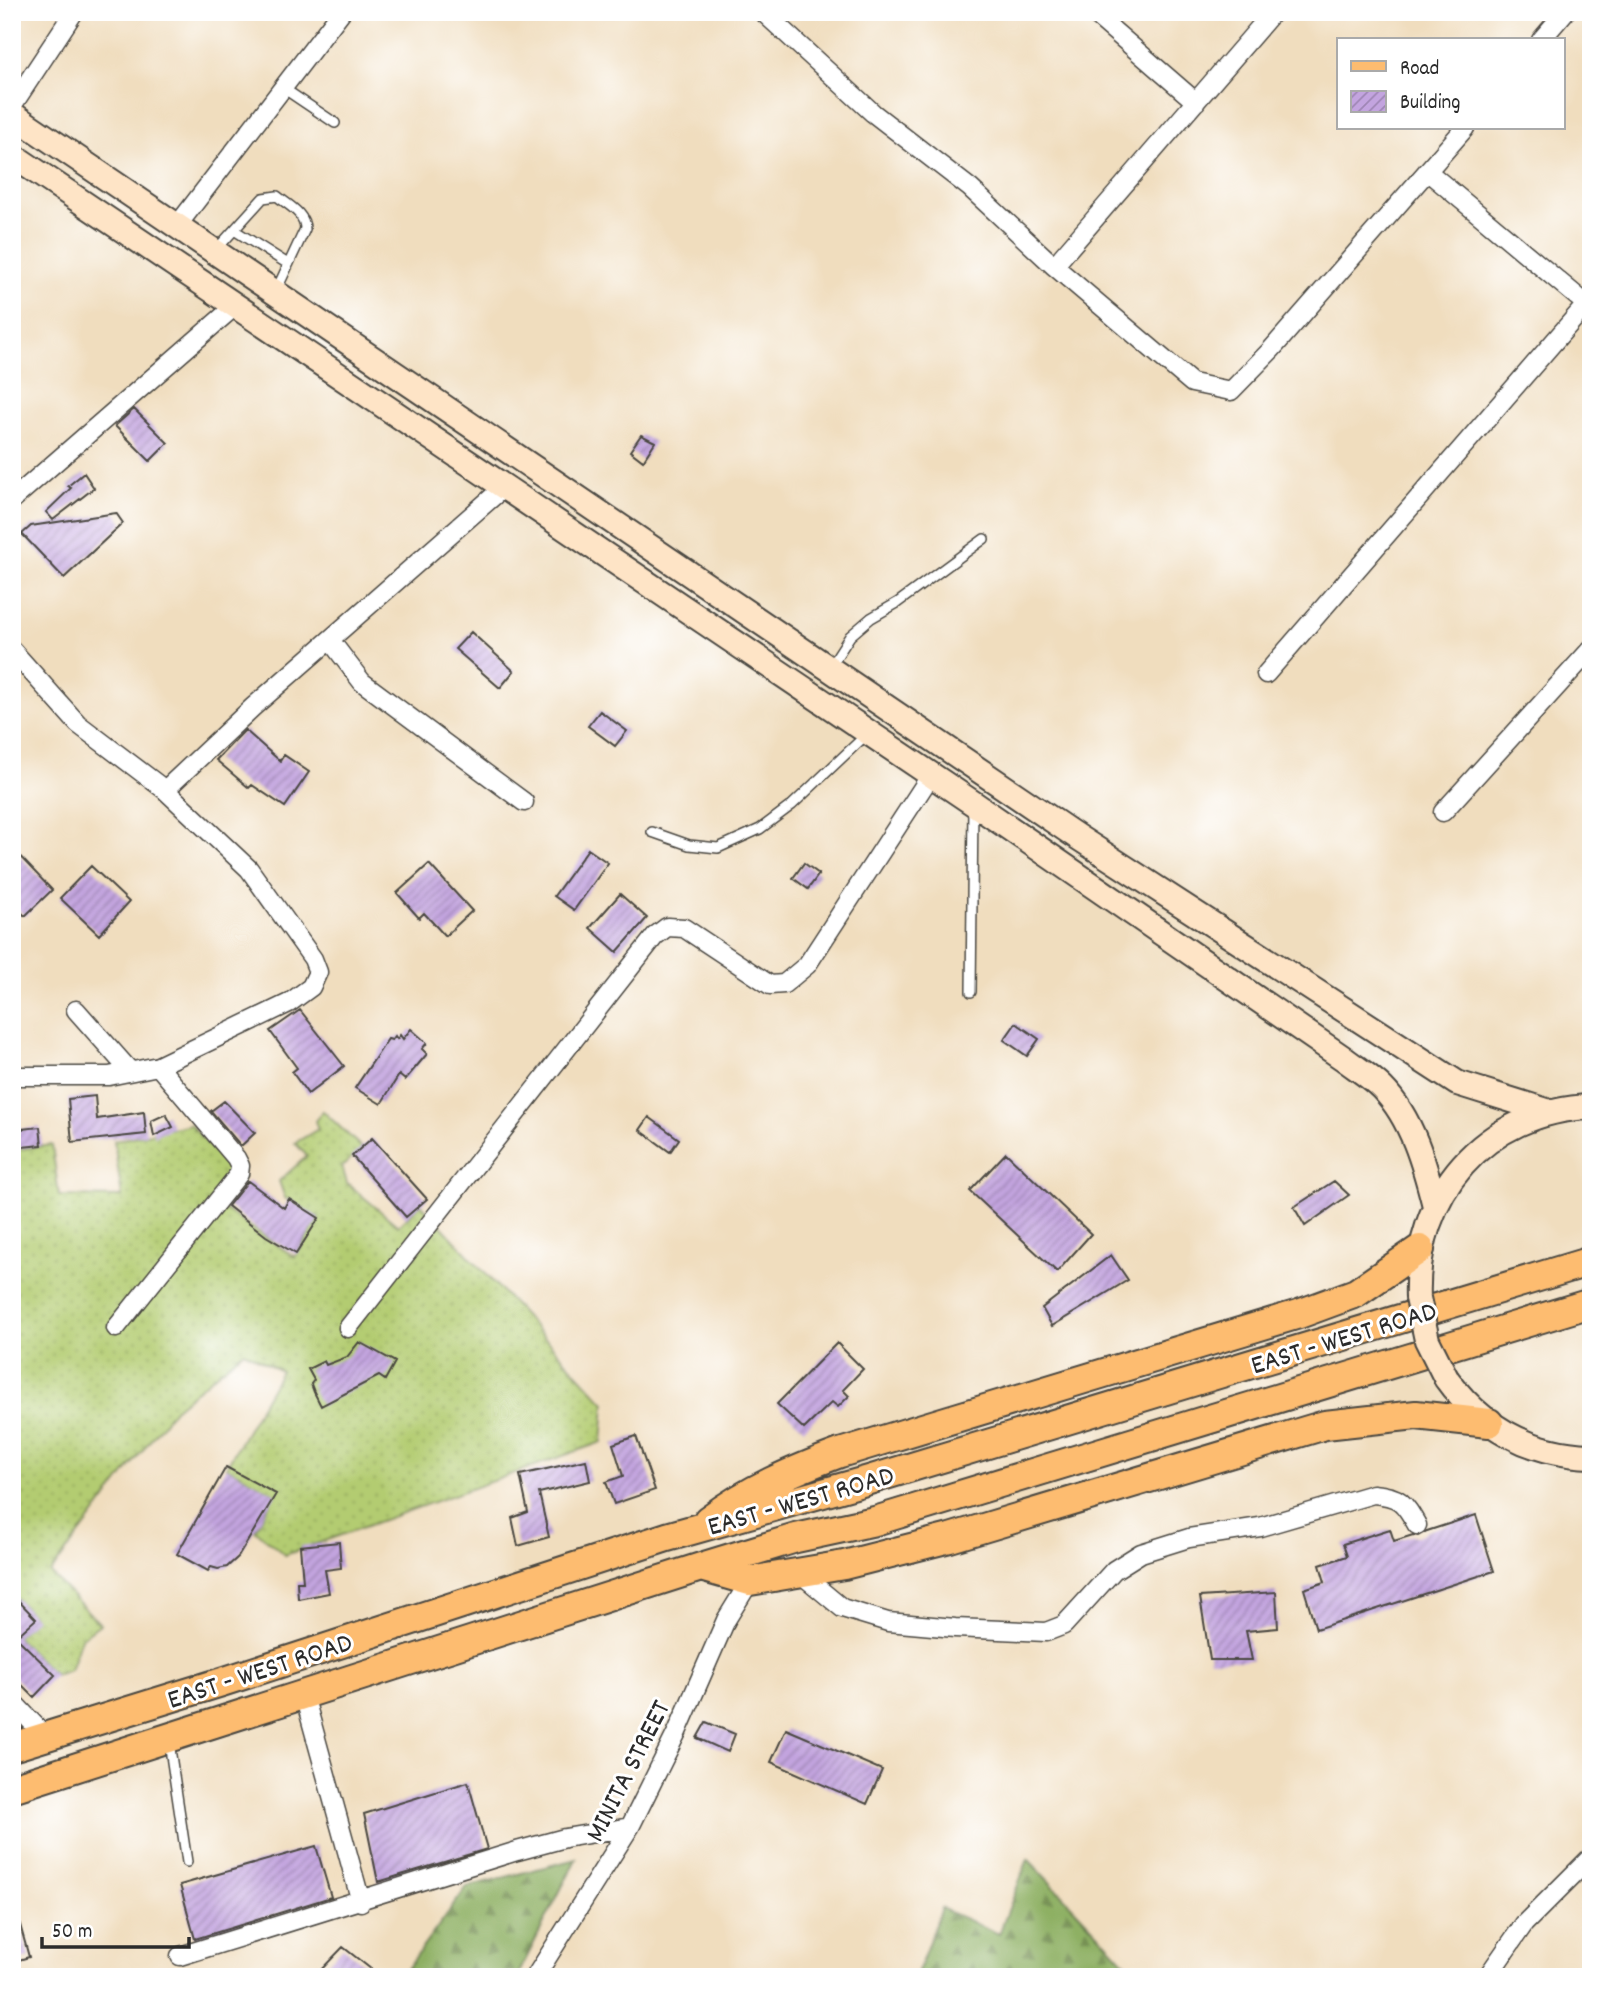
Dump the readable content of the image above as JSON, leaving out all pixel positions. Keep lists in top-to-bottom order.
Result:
{
  "streets": {
    "main road": ["EAST - WEST ROAD"],
    "street": ["MINITA STREET"]
  },
  "legend": ["Road", "Building"],
  "scale_bar": "50 m"
}
